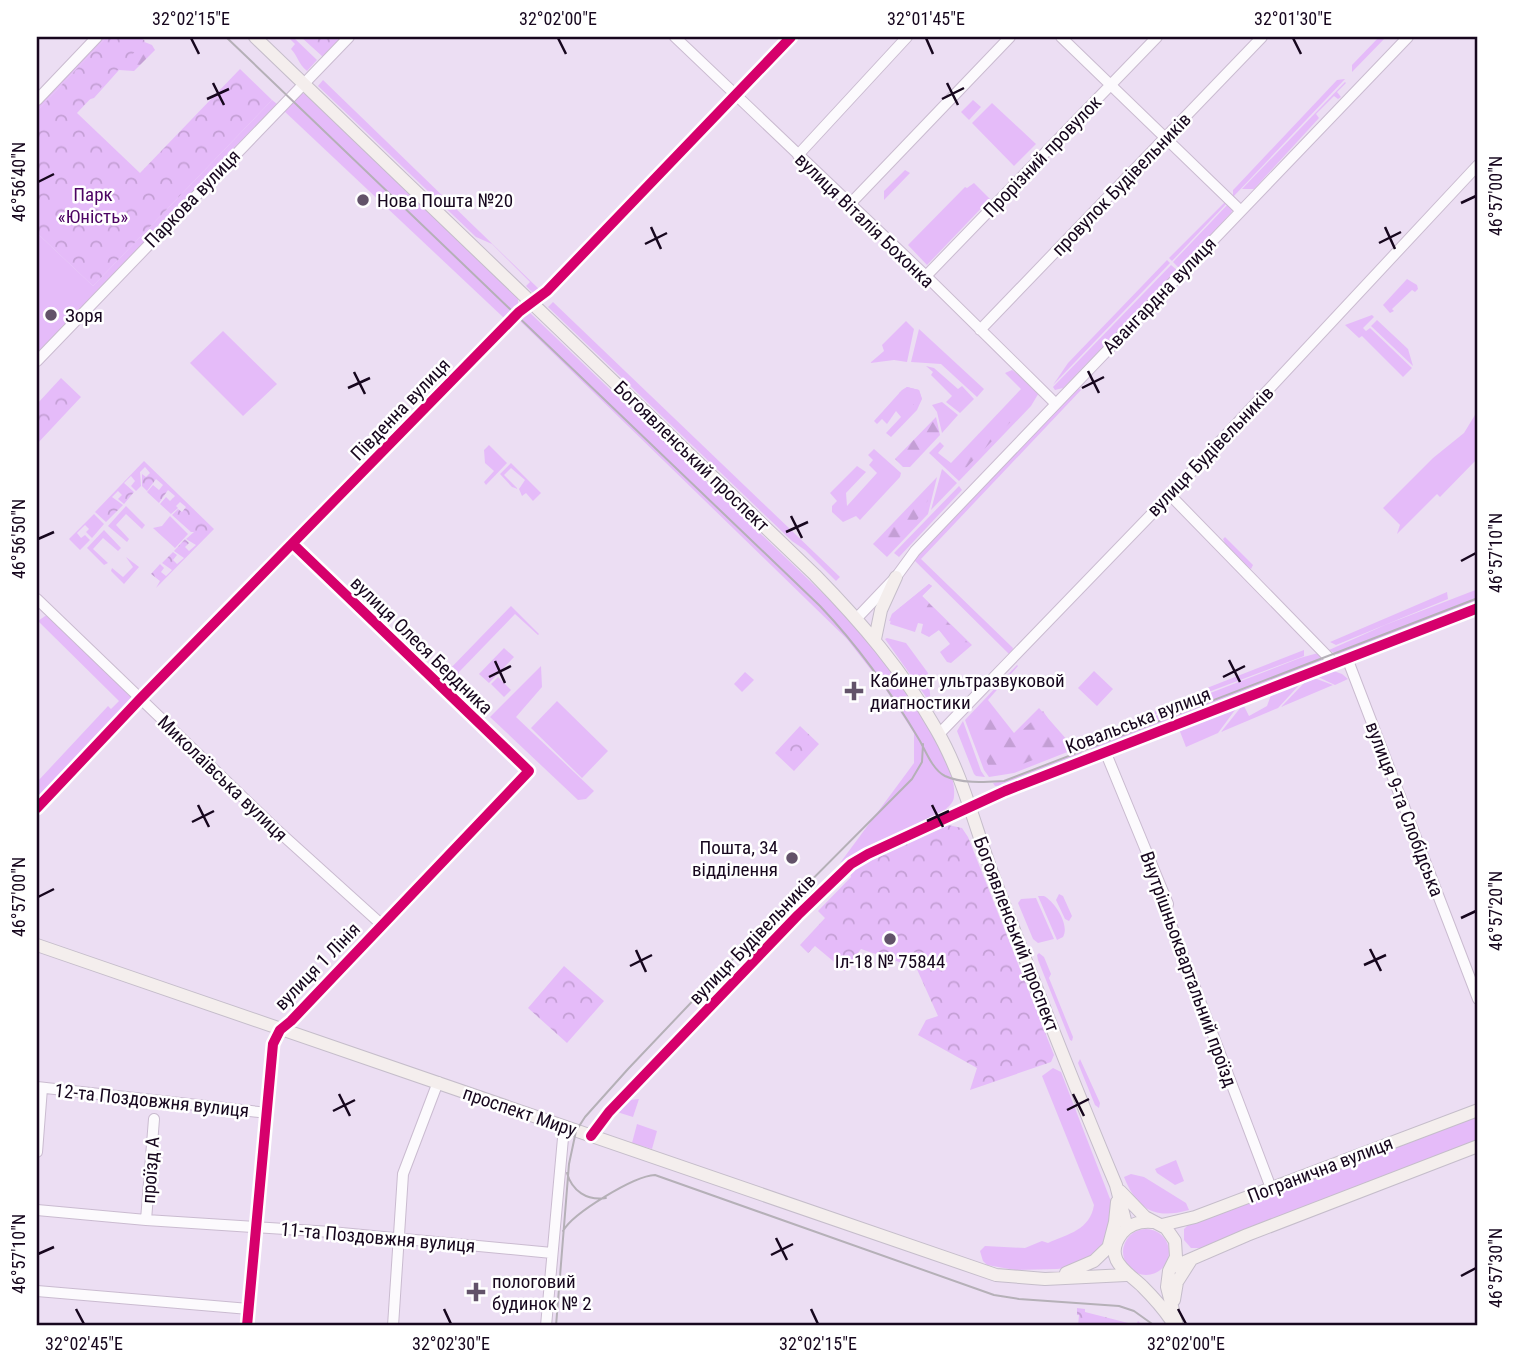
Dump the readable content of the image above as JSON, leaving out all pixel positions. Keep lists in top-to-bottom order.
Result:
{
  "streets": {
    "main road": ["Богоявленський проспект", "проспект Миру", "Погранична вулиця"],
    "street": [
      "Прорізний провулок",
      "провулок Будівельників",
      "Паркова вулиця",
      "вулиця Віталія Бохонка",
      "Авангардна вулиця",
      "Південна вулиця",
      "вулиця Будівельників",
      "вулиця Олеся Бердника",
      "Ковальська вулиця",
      "Миколаївська вулиця",
      "вулиця 9-та Слобідська",
      "вулиця 1 Лінія",
      "Внутрішньоквартальний проїзд",
      "12-та Поздовжня вулиця",
      "проїзд А",
      "11-та Поздовжня вулиця"
    ]
  },
  "crossings": [
    ["Прорізний провулок", "вулиця Віталія Бохонка"],
    ["провулок Будівельників", "вулиця Віталія Бохонка"],
    ["Паркова вулиця", "Богоявленський проспект"],
    ["вулиця Віталія Бохонка", "Авангардна вулиця"],
    ["вулиця Віталія Бохонка", "Південна вулиця"],
    ["Авангардна вулиця", "Богоявленський проспект"],
    ["Південна вулиця", "Богоявленський проспект"],
    ["Південна вулиця", "вулиця Олеся Бердника"],
    ["Південна вулиця", "Миколаївська вулиця"],
    ["вулиця Будівельників", "Богоявленський проспект"],
    ["вулиця Будівельників", "Ковальська вулиця"],
    ["вулиця Будівельників", "проспект Миру"],
    ["Богоявленський проспект", "Ковальська вулиця"],
    ["Богоявленський проспект", "проспект Миру"],
    ["Богоявленський проспект", "Погранична вулиця"],
    ["вулиця Олеся Бердника", "вулиця 1 Лінія"],
    ["Ковальська вулиця", "вулиця 9-та Слобідська"],
    ["Ковальська вулиця", "Внутрішньоквартальний проїзд"],
    ["Миколаївська вулиця", "вулиця 1 Лінія"],
    ["вулиця 1 Лінія", "12-та Поздовжня вулиця"],
    ["вулиця 1 Лінія", "проспект Миру"],
    ["вулиця 1 Лінія", "11-та Поздовжня вулиця"],
    ["Внутрішньоквартальний проїзд", "Погранична вулиця"],
    ["проспект Миру", "Погранична вулиця"],
    ["проїзд А", "11-та Поздовжня вулиця"]
  ],
  "parks": ["Парк «Юність»"],
  "places": {
    "other": [
      "Нова Пошта №20",
      "Зоря",
      "Пошта, 34 відділення",
      "Іл-18 № 75844"
    ],
    "health": ["Кабинет ультразвуковой диагностики", "пологовий будинок № 2"]
  },
  "coordinates": [
    "32°02'15\"E",
    "32°02'00\"E",
    "32°01'45\"E",
    "32°01'30\"E",
    "46°56'40\"N",
    "46°57'00\"N",
    "46°56'50\"N",
    "46°57'10\"N",
    "46°57'20\"N",
    "46°57'30\"N",
    "32°02'45\"E",
    "32°02'30\"E"
  ]
}
